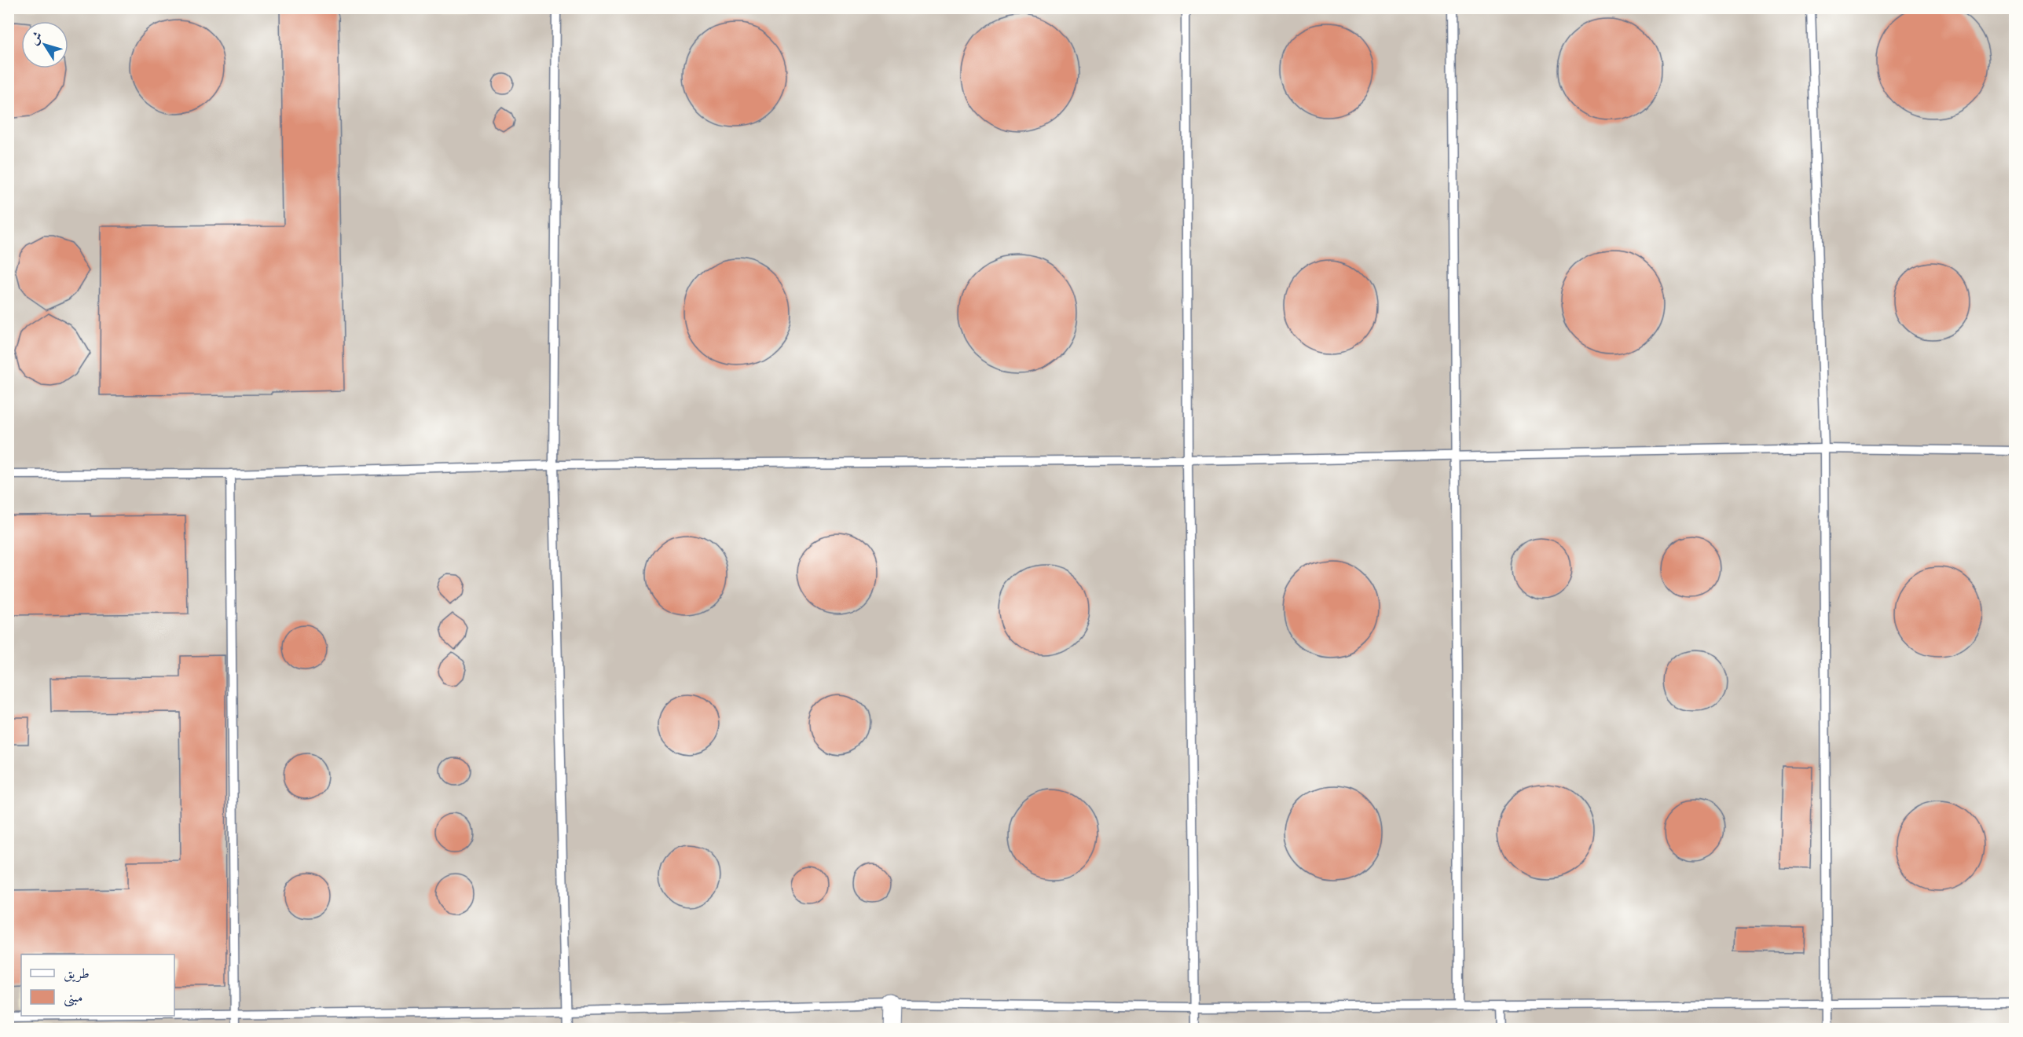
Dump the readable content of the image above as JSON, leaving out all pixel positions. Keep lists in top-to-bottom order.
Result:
{
  "legend": ["طريق", "مبنى"],
  "north": "top left"
}
